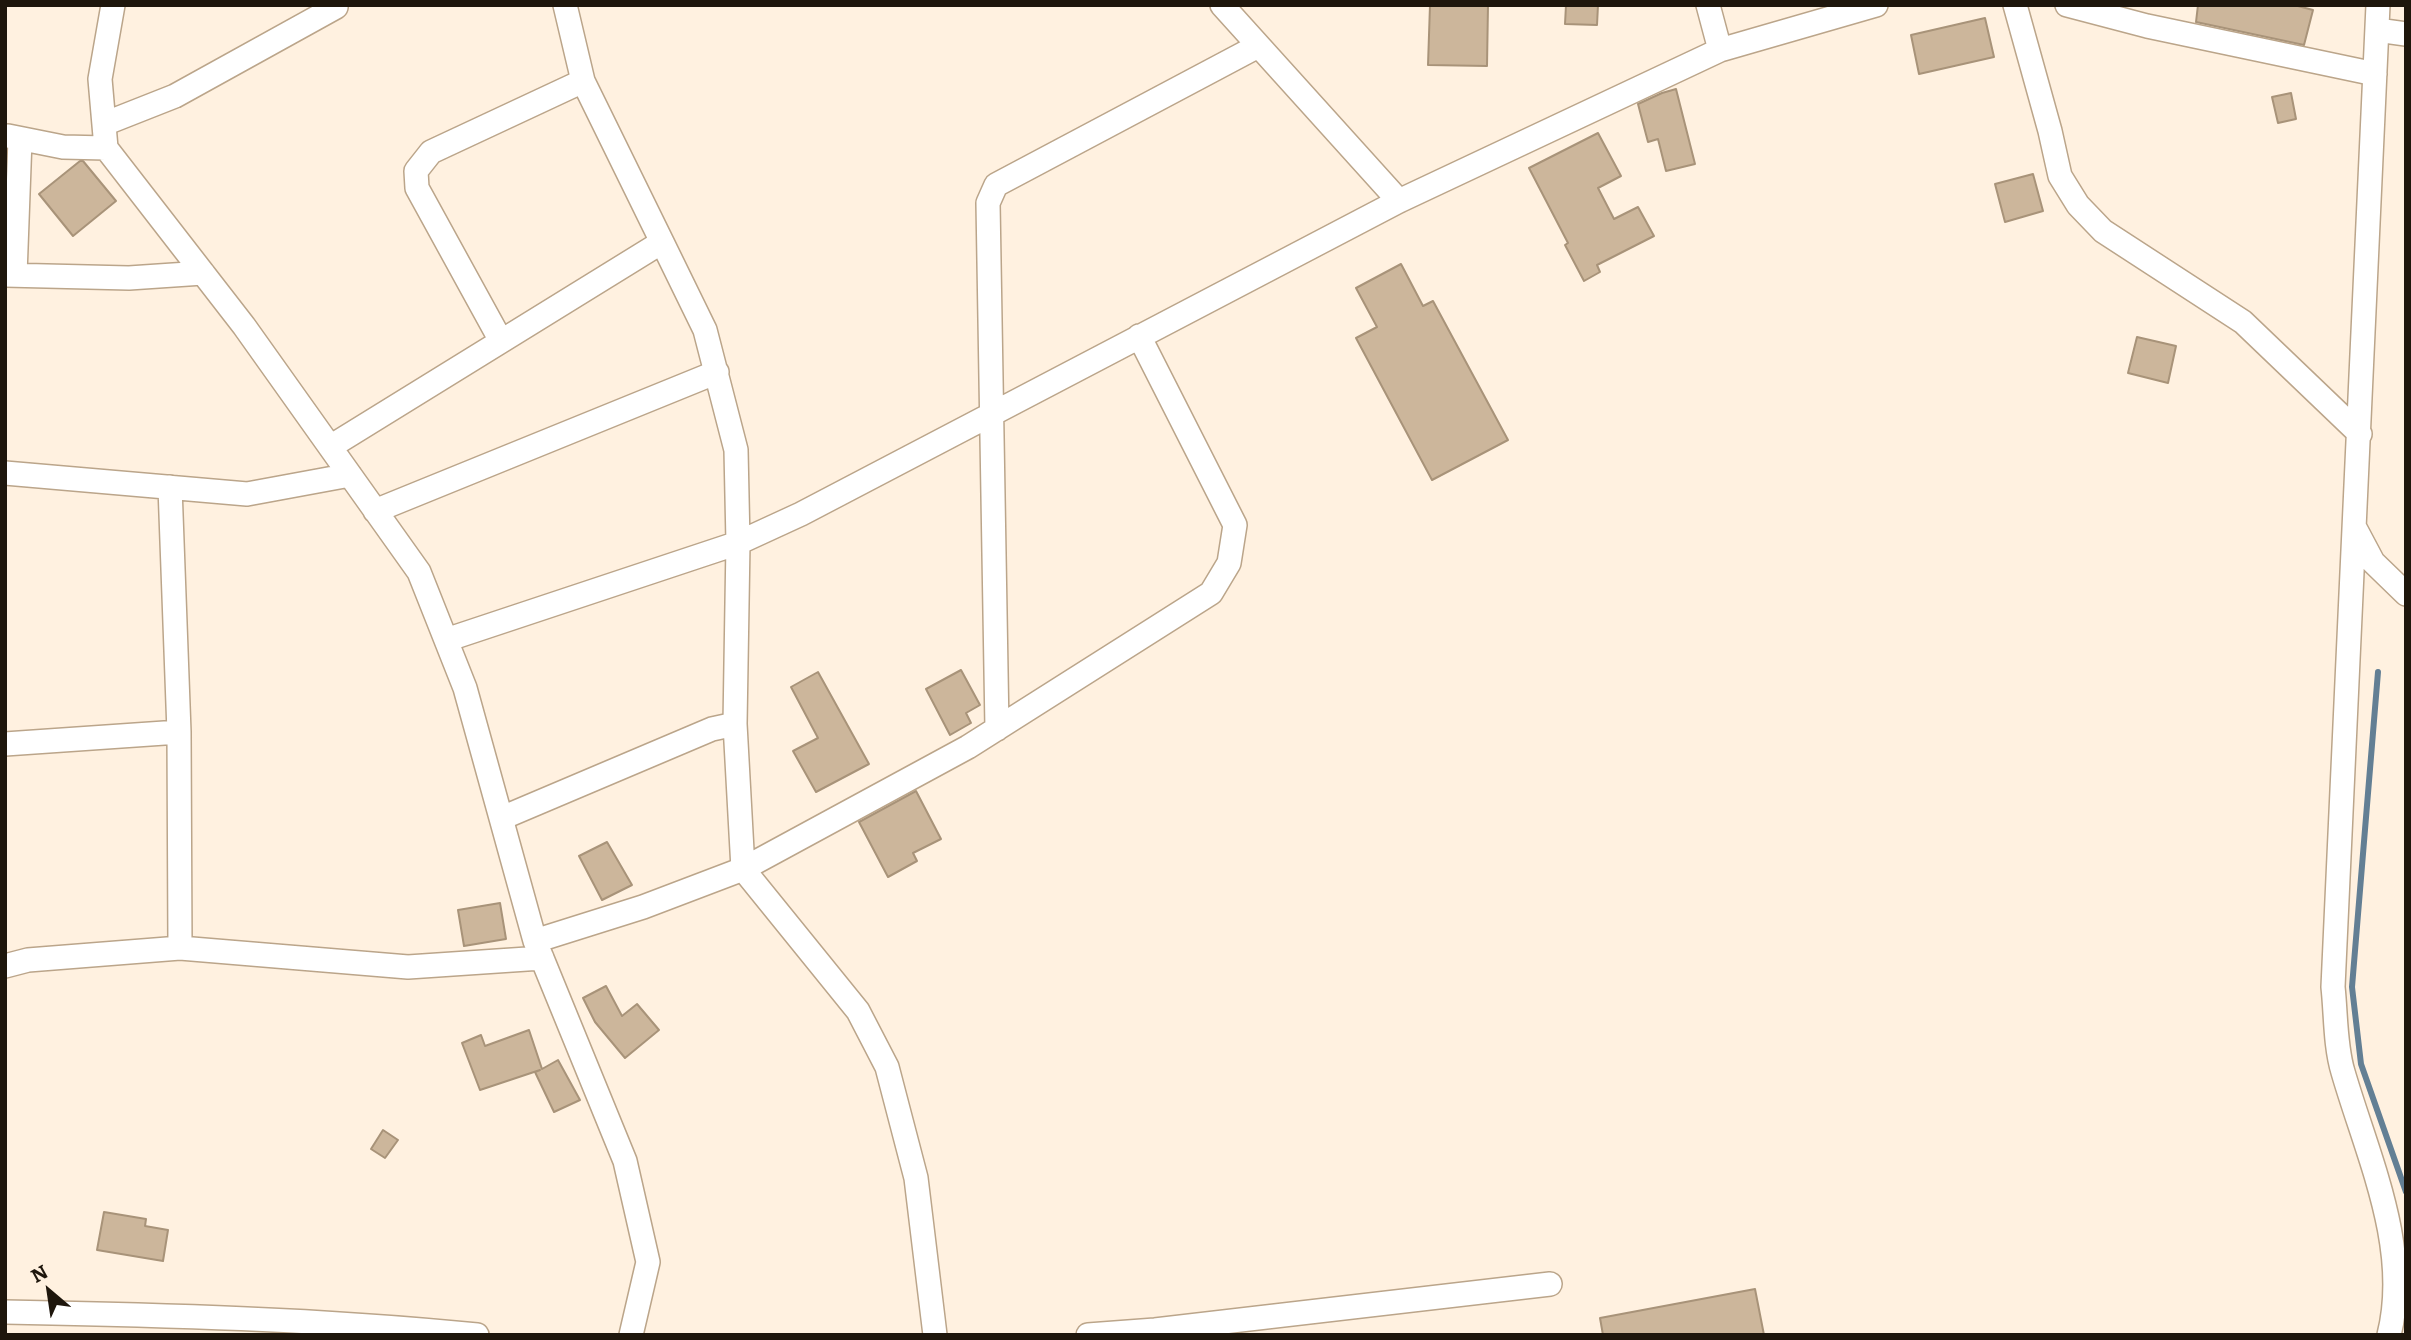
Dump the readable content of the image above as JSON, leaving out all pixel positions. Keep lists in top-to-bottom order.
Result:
{
  "north": "top left"
}
